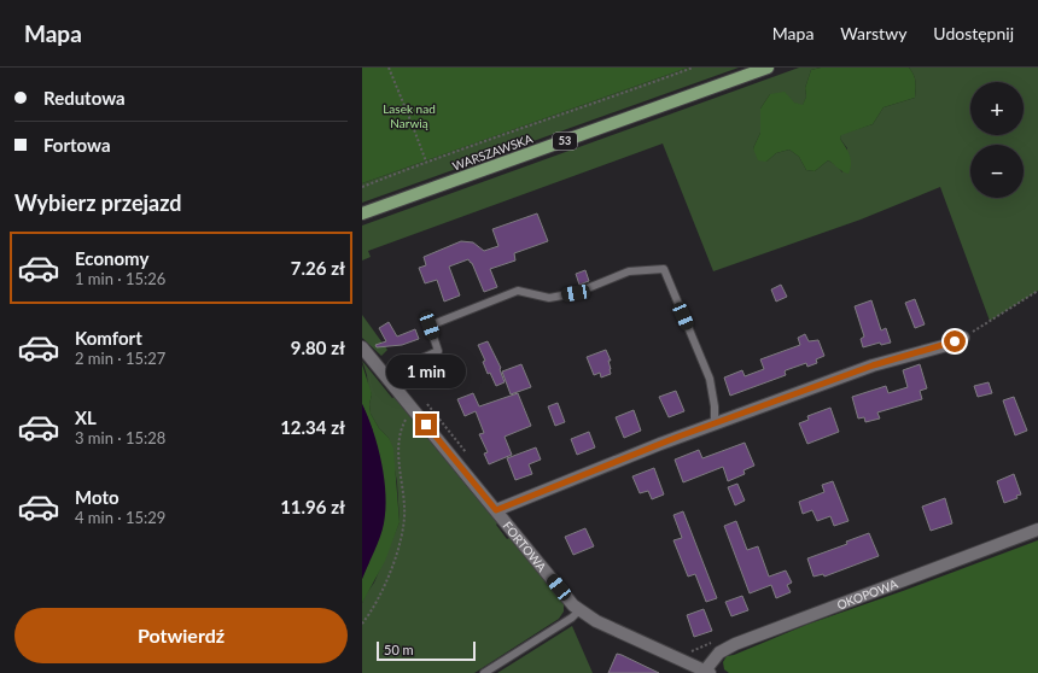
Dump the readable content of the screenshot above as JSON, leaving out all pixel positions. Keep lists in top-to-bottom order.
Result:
{
  "streets": {
    "main road": ["53", "WARSZAWSKA"],
    "street": ["FORTOWA", "OKOPOWA"]
  },
  "crossings": [
    ["FORTOWA", "OKOPOWA"]
  ],
  "parks": ["Lasek nad Narwią"],
  "scale_bar": "50 m",
  "page": {
    "header": "Mapa",
    "nav": ["Mapa", "Warstwy", "Udostępnij"],
    "banner": ["Redutowa", "Fortowa"],
    "map_buttons": ["+", "−"],
    "heading": "Wybierz przejazd",
    "list": [
      {
        "name": "Economy",
        "note": "1 min · 15:26",
        "value": "7.26 zł"
      },
      {
        "name": "Komfort",
        "note": "2 min · 15:27",
        "value": "9.80 zł"
      },
      {
        "name": "XL",
        "note": "3 min · 15:28",
        "value": "12.34 zł"
      },
      {
        "name": "Moto",
        "note": "4 min · 15:29",
        "value": "11.96 zł"
      }
    ],
    "bubble": "1 min",
    "buttons": "Potwierdź",
    "scale": "50 m"
  }
}
